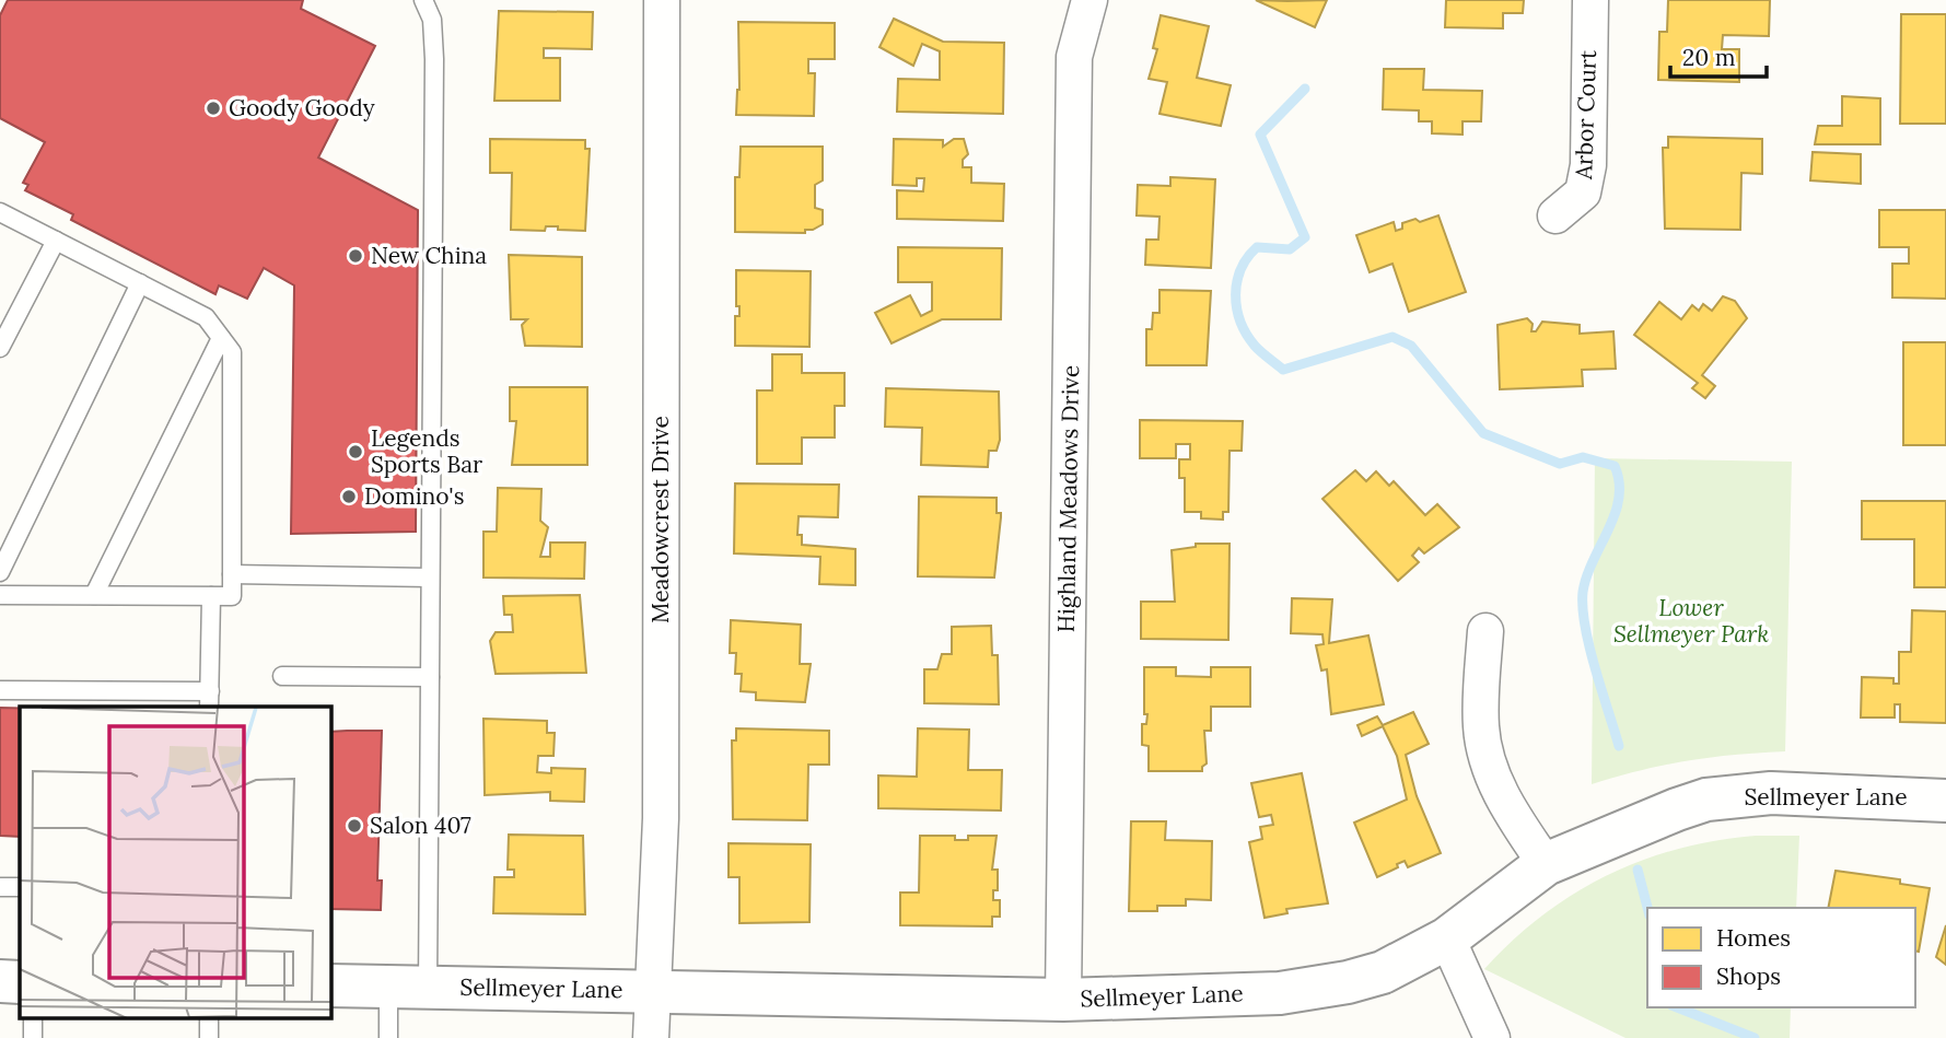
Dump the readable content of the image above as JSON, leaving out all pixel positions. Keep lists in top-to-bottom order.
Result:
{
  "streets": {
    "street": [
      "Arbor Court",
      "Highland Meadows Drive",
      "Meadowcrest Drive",
      "Sellmeyer Lane"
    ]
  },
  "crossings": [
    ["Highland Meadows Drive", "Sellmeyer Lane"],
    ["Meadowcrest Drive", "Sellmeyer Lane"]
  ],
  "parks": ["Lower Sellmeyer Park"],
  "places": [
    "Goody Goody",
    "New China",
    "Legends Sports Bar",
    "Domino's",
    "Salon 407"
  ],
  "legend": ["Homes", "Shops"],
  "scale_bar": "20 m"
}
